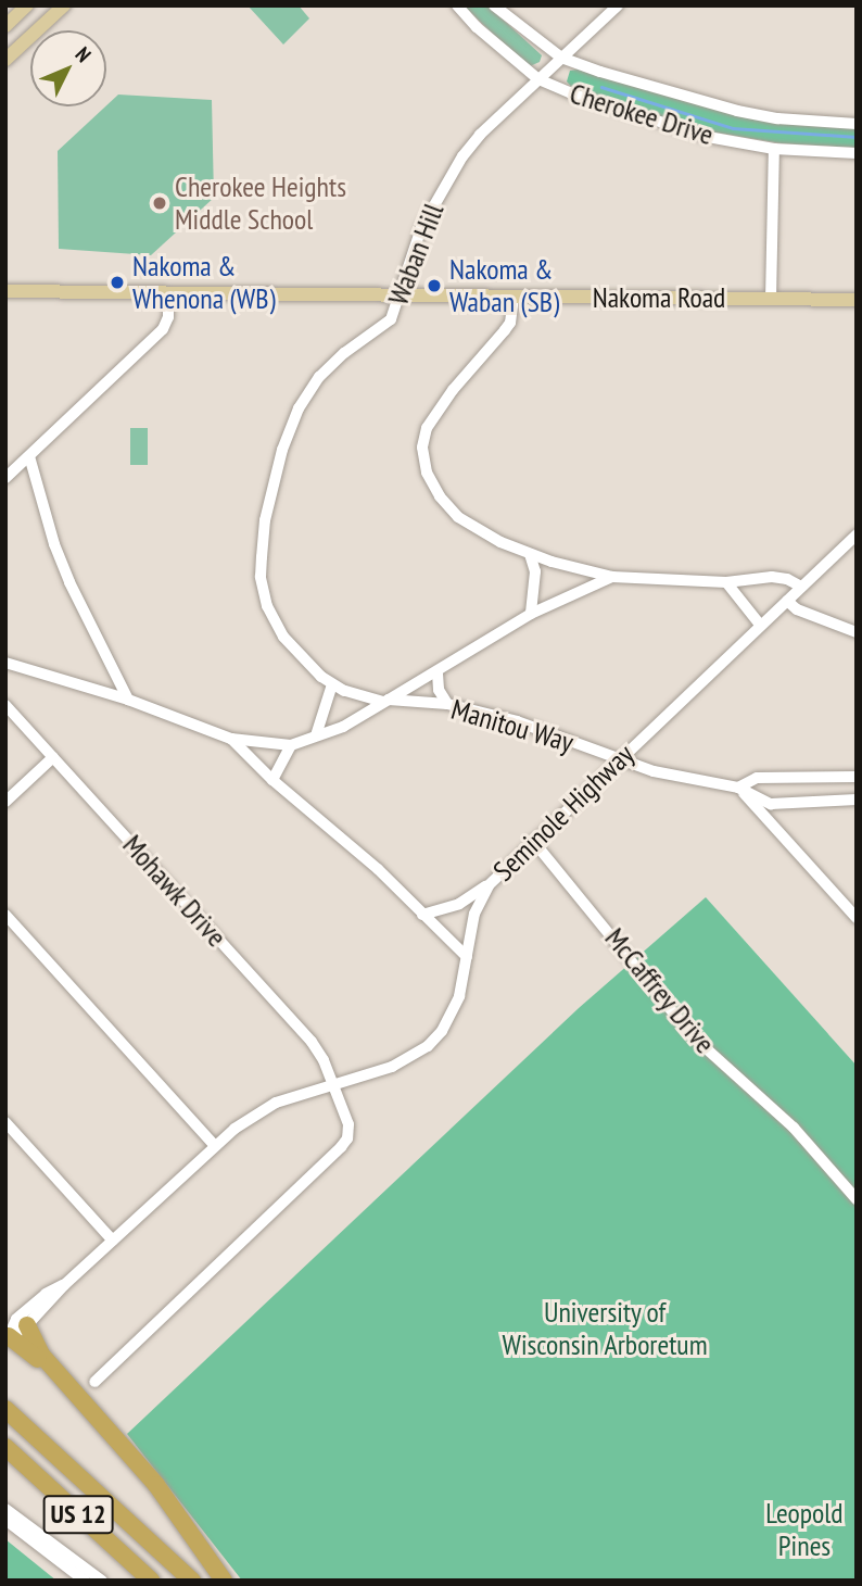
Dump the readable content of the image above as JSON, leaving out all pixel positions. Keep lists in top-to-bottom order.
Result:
{
  "streets": {
    "highway": ["US 12"],
    "main road": ["Nakoma Road"],
    "street": [
      "Cherokee Drive",
      "Waban Hill",
      "Manitou Way",
      "Seminole Highway",
      "Mohawk Drive",
      "McCaffrey Drive"
    ]
  },
  "crossings": [
    ["Cherokee Drive", "Waban Hill"],
    ["Waban Hill", "Nakoma Road"],
    ["Waban Hill", "Manitou Way"],
    ["Manitou Way", "Seminole Highway"],
    ["Seminole Highway", "Mohawk Drive"],
    ["Seminole Highway", "McCaffrey Drive"]
  ],
  "parks": ["University of Wisconsin Arboretum", "Leopold Pines"],
  "places": ["Cherokee Heights Middle School", "Nakoma & Whenona (WB)", "Nakoma & Waban (SB)"],
  "north": "top right"
}
